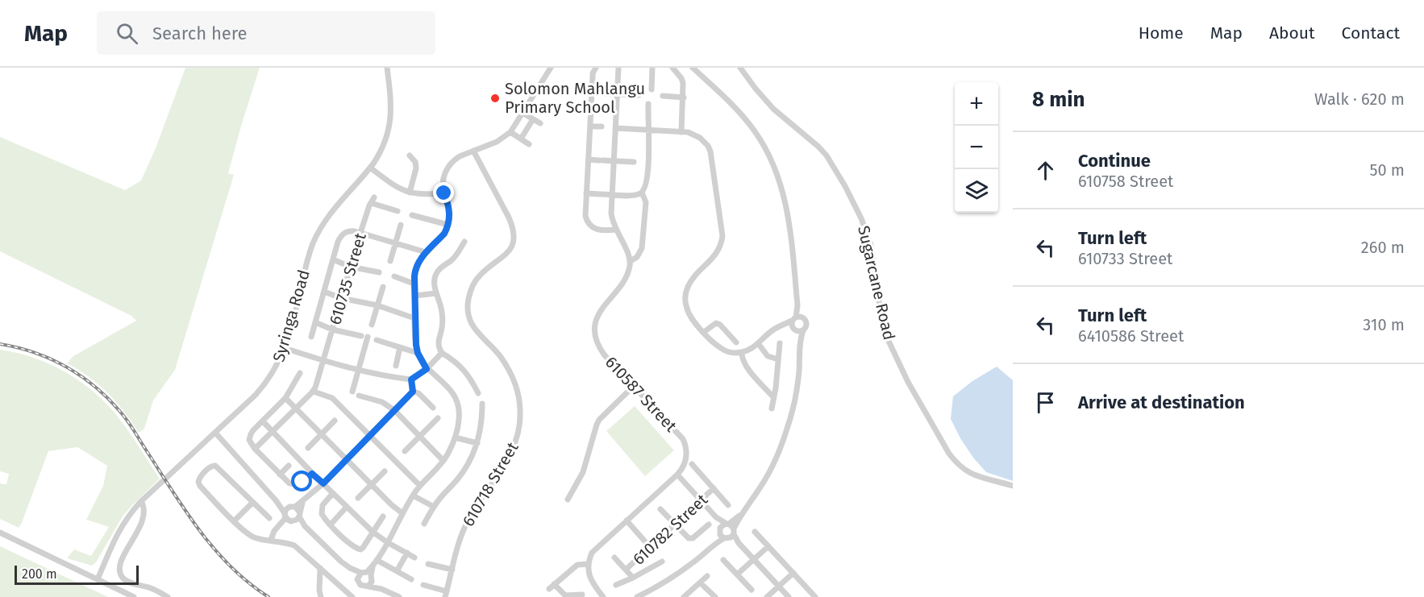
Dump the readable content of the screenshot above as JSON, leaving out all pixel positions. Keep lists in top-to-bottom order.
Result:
{
  "streets": {
    "street": [
      "610735 Street",
      "Sugarcane Road",
      "Syringa Road",
      "610587 Street",
      "610718 Street",
      "610782 Street"
    ]
  },
  "places": ["Solomon Mahlangu Primary School"],
  "scale_bar": "200 m",
  "page": {
    "header": "Map",
    "search": "Search here",
    "nav": [
      "Home",
      "Map",
      "About",
      "Contact"
    ],
    "heading": ["8 min", "Walk · 620 m"],
    "map_buttons": ["+", "−"],
    "list": [
      ["Continue", "610758 Street", "50 m"],
      ["Turn left", "610733 Street", "260 m"],
      ["Turn left", "6410586 Street", "310 m"],
      "Arrive at destination"
    ],
    "scale": "200 m"
  }
}
